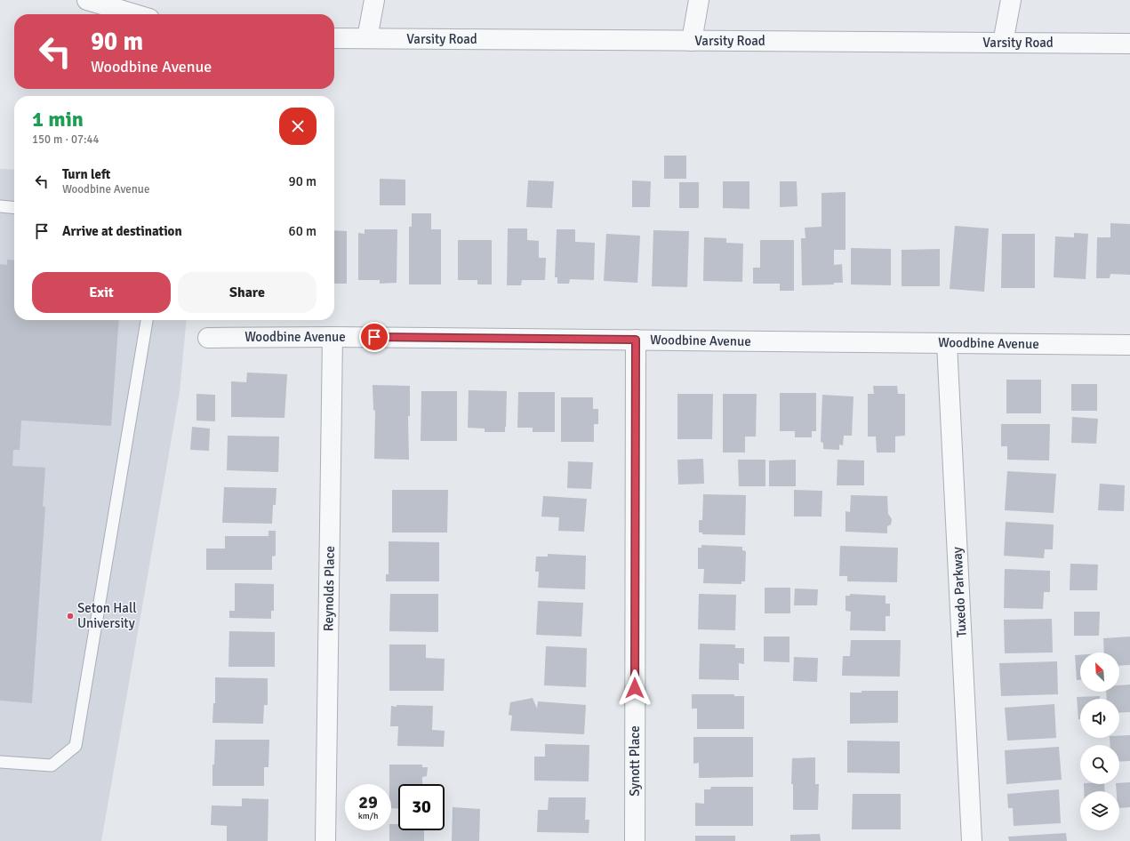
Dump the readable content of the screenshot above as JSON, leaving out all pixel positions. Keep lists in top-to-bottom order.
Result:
{
  "streets": {
    "street": [
      "Varsity Road",
      "Woodbine Avenue",
      "Reynolds Place",
      "Tuxedo Parkway",
      "Synott Place"
    ]
  },
  "crossings": [
    ["Woodbine Avenue", "Reynolds Place"],
    ["Woodbine Avenue", "Tuxedo Parkway"],
    ["Woodbine Avenue", "Synott Place"]
  ],
  "places": ["Seton Hall University"],
  "north": "top left",
  "page": {
    "turn": ["90 m", "Woodbine Avenue"],
    "heading": ["1 min", "150 m · 07:44"],
    "list": [
      {
        "name": "Turn left",
        "note": "Woodbine Avenue",
        "value": "90 m"
      },
      {
        "name": "Arrive at destination",
        "value": "60 m"
      }
    ],
    "buttons": ["Exit", "Share"],
    "speed": "29 km/h",
    "limit": "30"
  }
}
